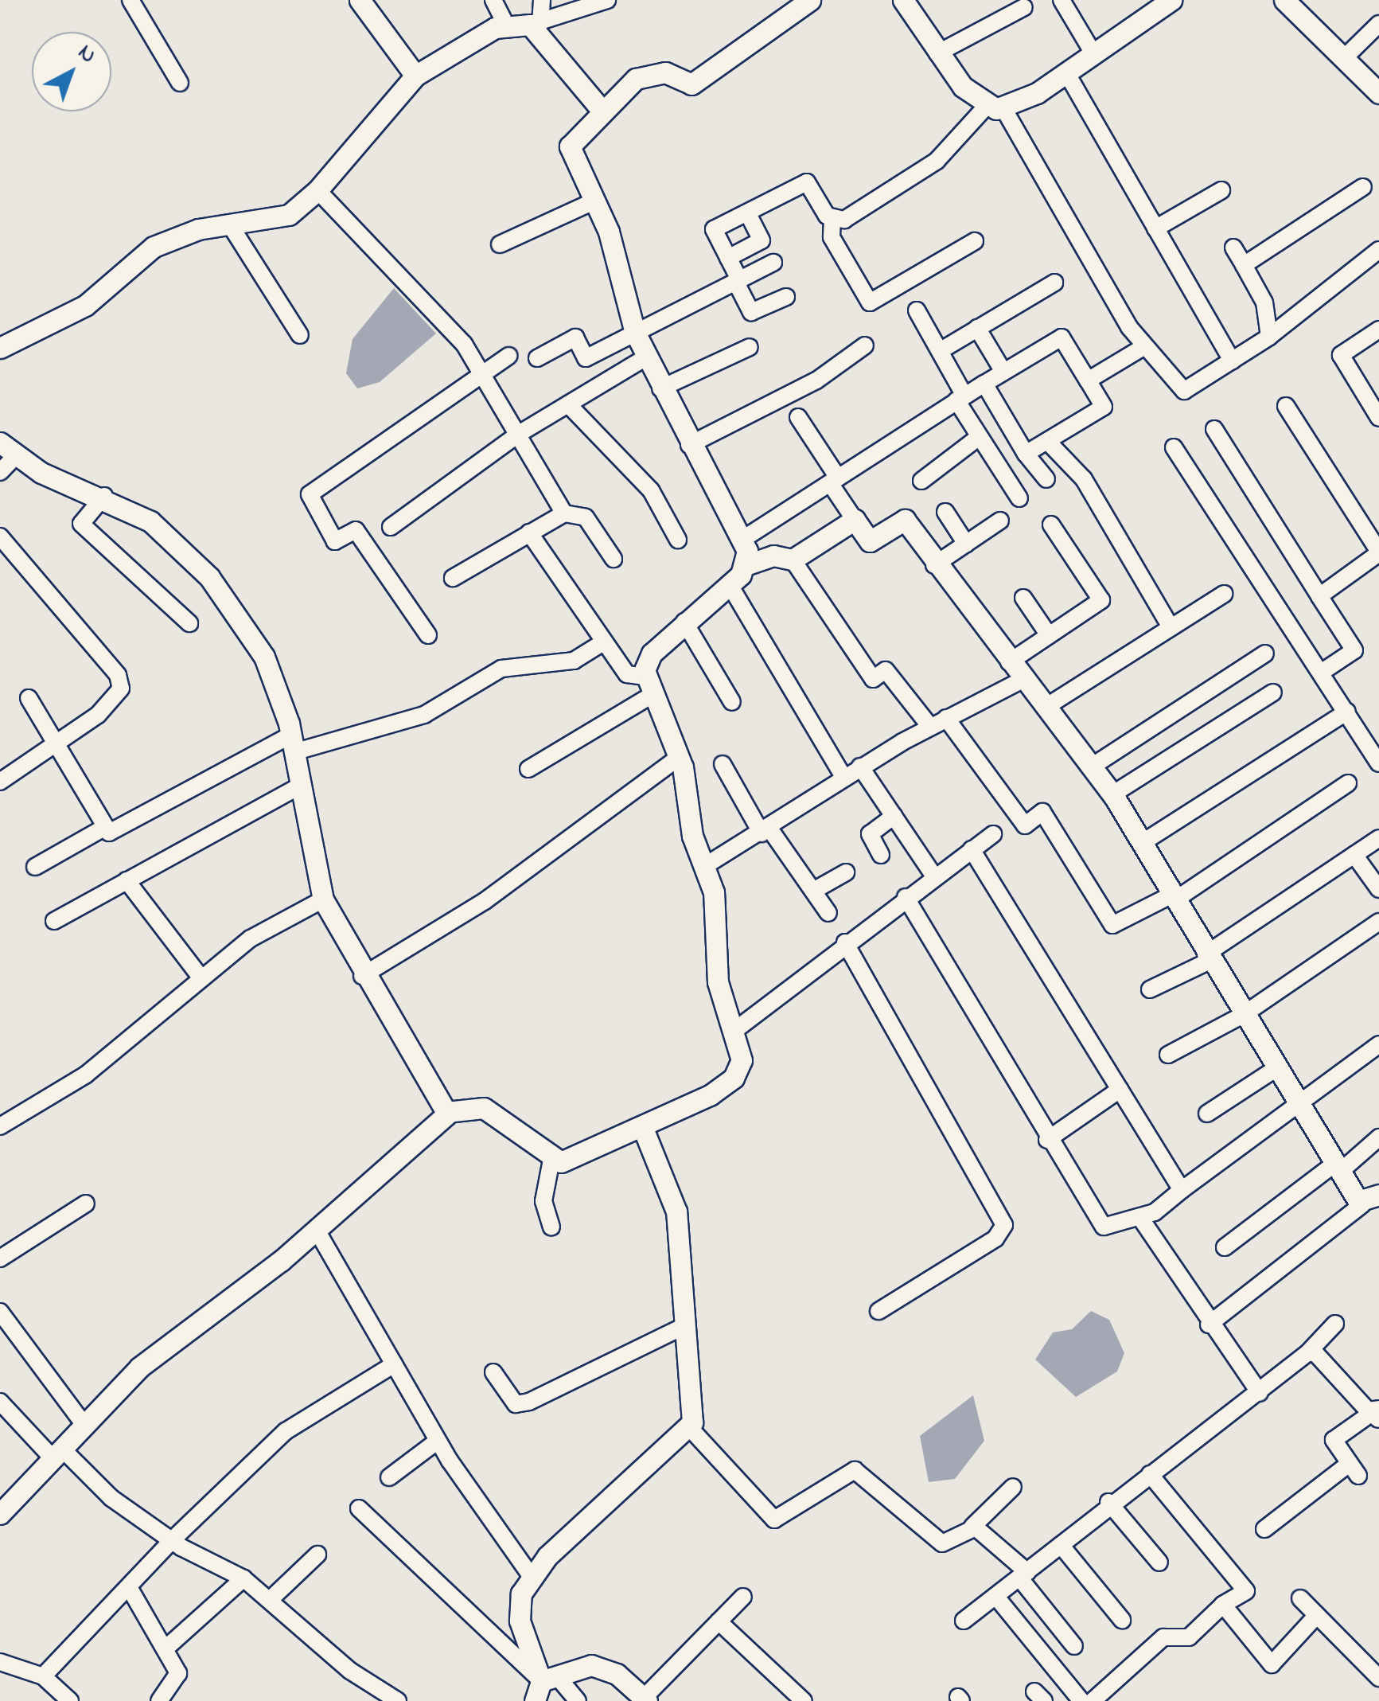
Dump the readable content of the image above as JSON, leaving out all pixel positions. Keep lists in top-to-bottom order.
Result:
{
  "north": "top right"
}
